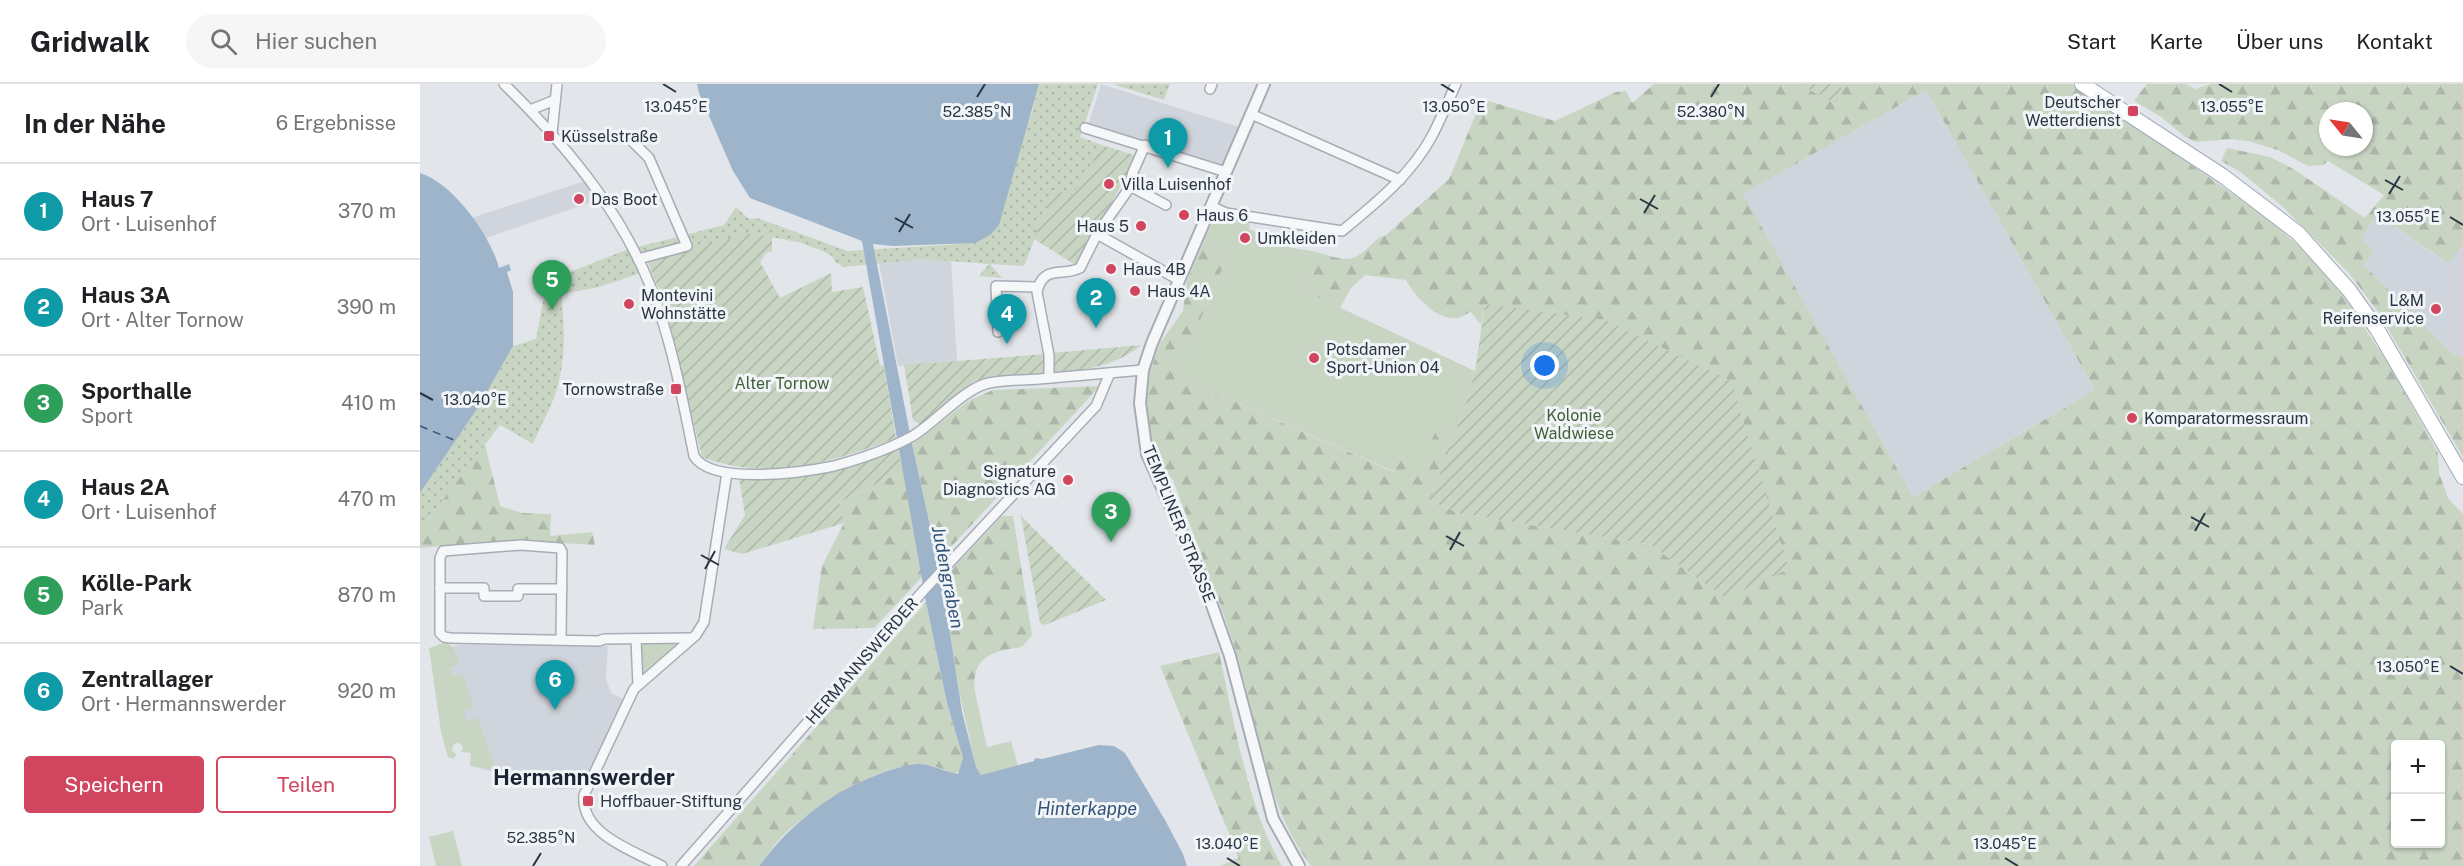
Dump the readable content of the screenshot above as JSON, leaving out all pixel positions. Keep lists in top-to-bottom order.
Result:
{
  "streets": {
    "street": ["TEMPLINER STRASSE", "HERMANNSWERDER"]
  },
  "districts": ["Hermannswerder"],
  "water": ["Judengraben", "Hinterkappe"],
  "parks": ["Alter Tornow", "Kolonie Waldwiese"],
  "places": {
    "transit": [
      "Deutscher Wetterdienst",
      "Küsselstraße",
      "Tornowstraße",
      "Hoffbauer-Stiftung"
    ],
    "other": [
      "Villa Luisenhof",
      "Das Boot",
      "Haus 6",
      "Haus 5",
      "Umkleiden",
      "Haus 4B",
      "Haus 4A",
      "Montevini Wohnstätte",
      "L&M Reifenservice",
      "Potsdamer Sport-Union 04",
      "Komparatormessraum",
      "Signature Diagnostics AG"
    ]
  },
  "north": "top left",
  "page": {
    "header": "Gridwalk",
    "search": "Hier suchen",
    "nav": [
      "Start",
      "Karte",
      "Über uns",
      "Kontakt"
    ],
    "heading": ["In der Nähe", "6 Ergebnisse"],
    "pins": [
      "1",
      "5",
      "2",
      "4",
      "3",
      "6"
    ],
    "list": [
      {
        "mark": "1",
        "name": "Haus 7",
        "note": "Ort · Luisenhof",
        "value": "370 m"
      },
      {
        "mark": "2",
        "name": "Haus 3A",
        "note": "Ort · Alter Tornow",
        "value": "390 m"
      },
      {
        "mark": "3",
        "name": "Sporthalle",
        "note": "Sport",
        "value": "410 m"
      },
      {
        "mark": "4",
        "name": "Haus 2A",
        "note": "Ort · Luisenhof",
        "value": "470 m"
      },
      {
        "mark": "5",
        "name": "Kölle-Park",
        "note": "Park",
        "value": "870 m"
      },
      {
        "mark": "6",
        "name": "Zentrallager",
        "note": "Ort · Hermannswerder",
        "value": "920 m"
      }
    ],
    "buttons": ["Speichern", "Teilen"],
    "map_buttons": ["+", "−"]
  },
  "coordinates": [
    "13.045°E",
    "13.050°E",
    "13.055°E",
    "52.385°N",
    "52.380°N",
    "13.040°E"
  ]
}
